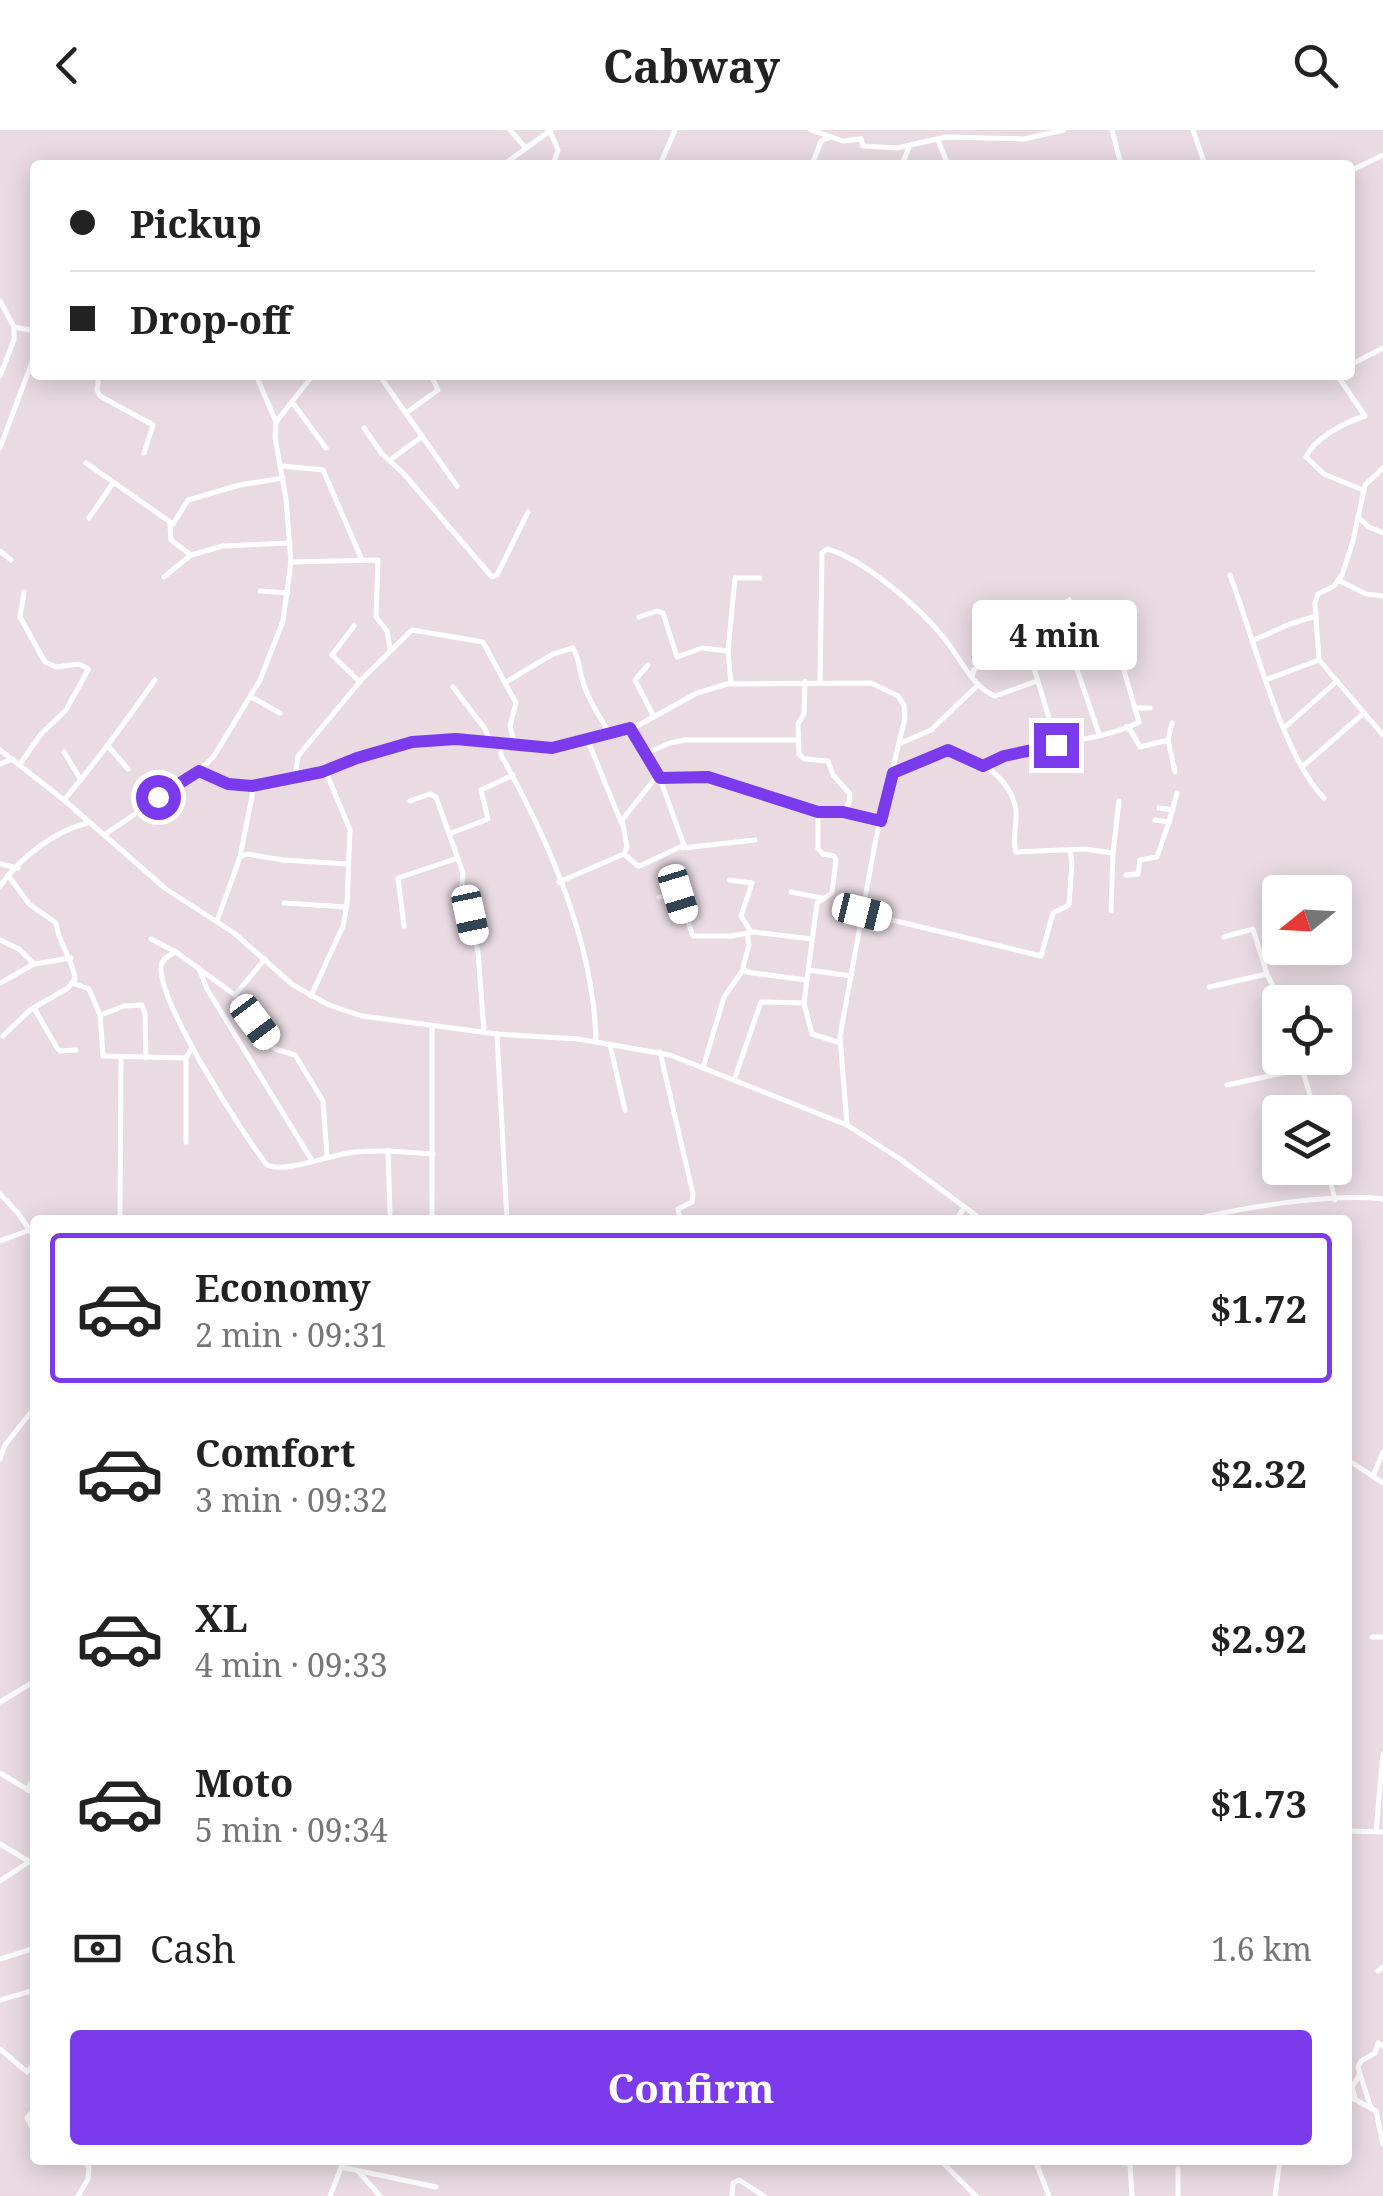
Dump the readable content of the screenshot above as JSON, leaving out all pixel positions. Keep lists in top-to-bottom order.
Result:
{
  "north": "left",
  "page": {
    "header": "Cabway",
    "banner": ["Pickup", "Drop-off"],
    "bubble": "4 min",
    "list": [
      {
        "name": "Economy",
        "note": "2 min · 09:31",
        "value": "$1.72"
      },
      {
        "name": "Comfort",
        "note": "3 min · 09:32",
        "value": "$2.32"
      },
      {
        "name": "XL",
        "note": "4 min · 09:33",
        "value": "$2.92"
      },
      {
        "name": "Moto",
        "note": "5 min · 09:34",
        "value": "$1.73"
      }
    ],
    "pay": ["Cash", "1.6 km"],
    "buttons": "Confirm"
  }
}
